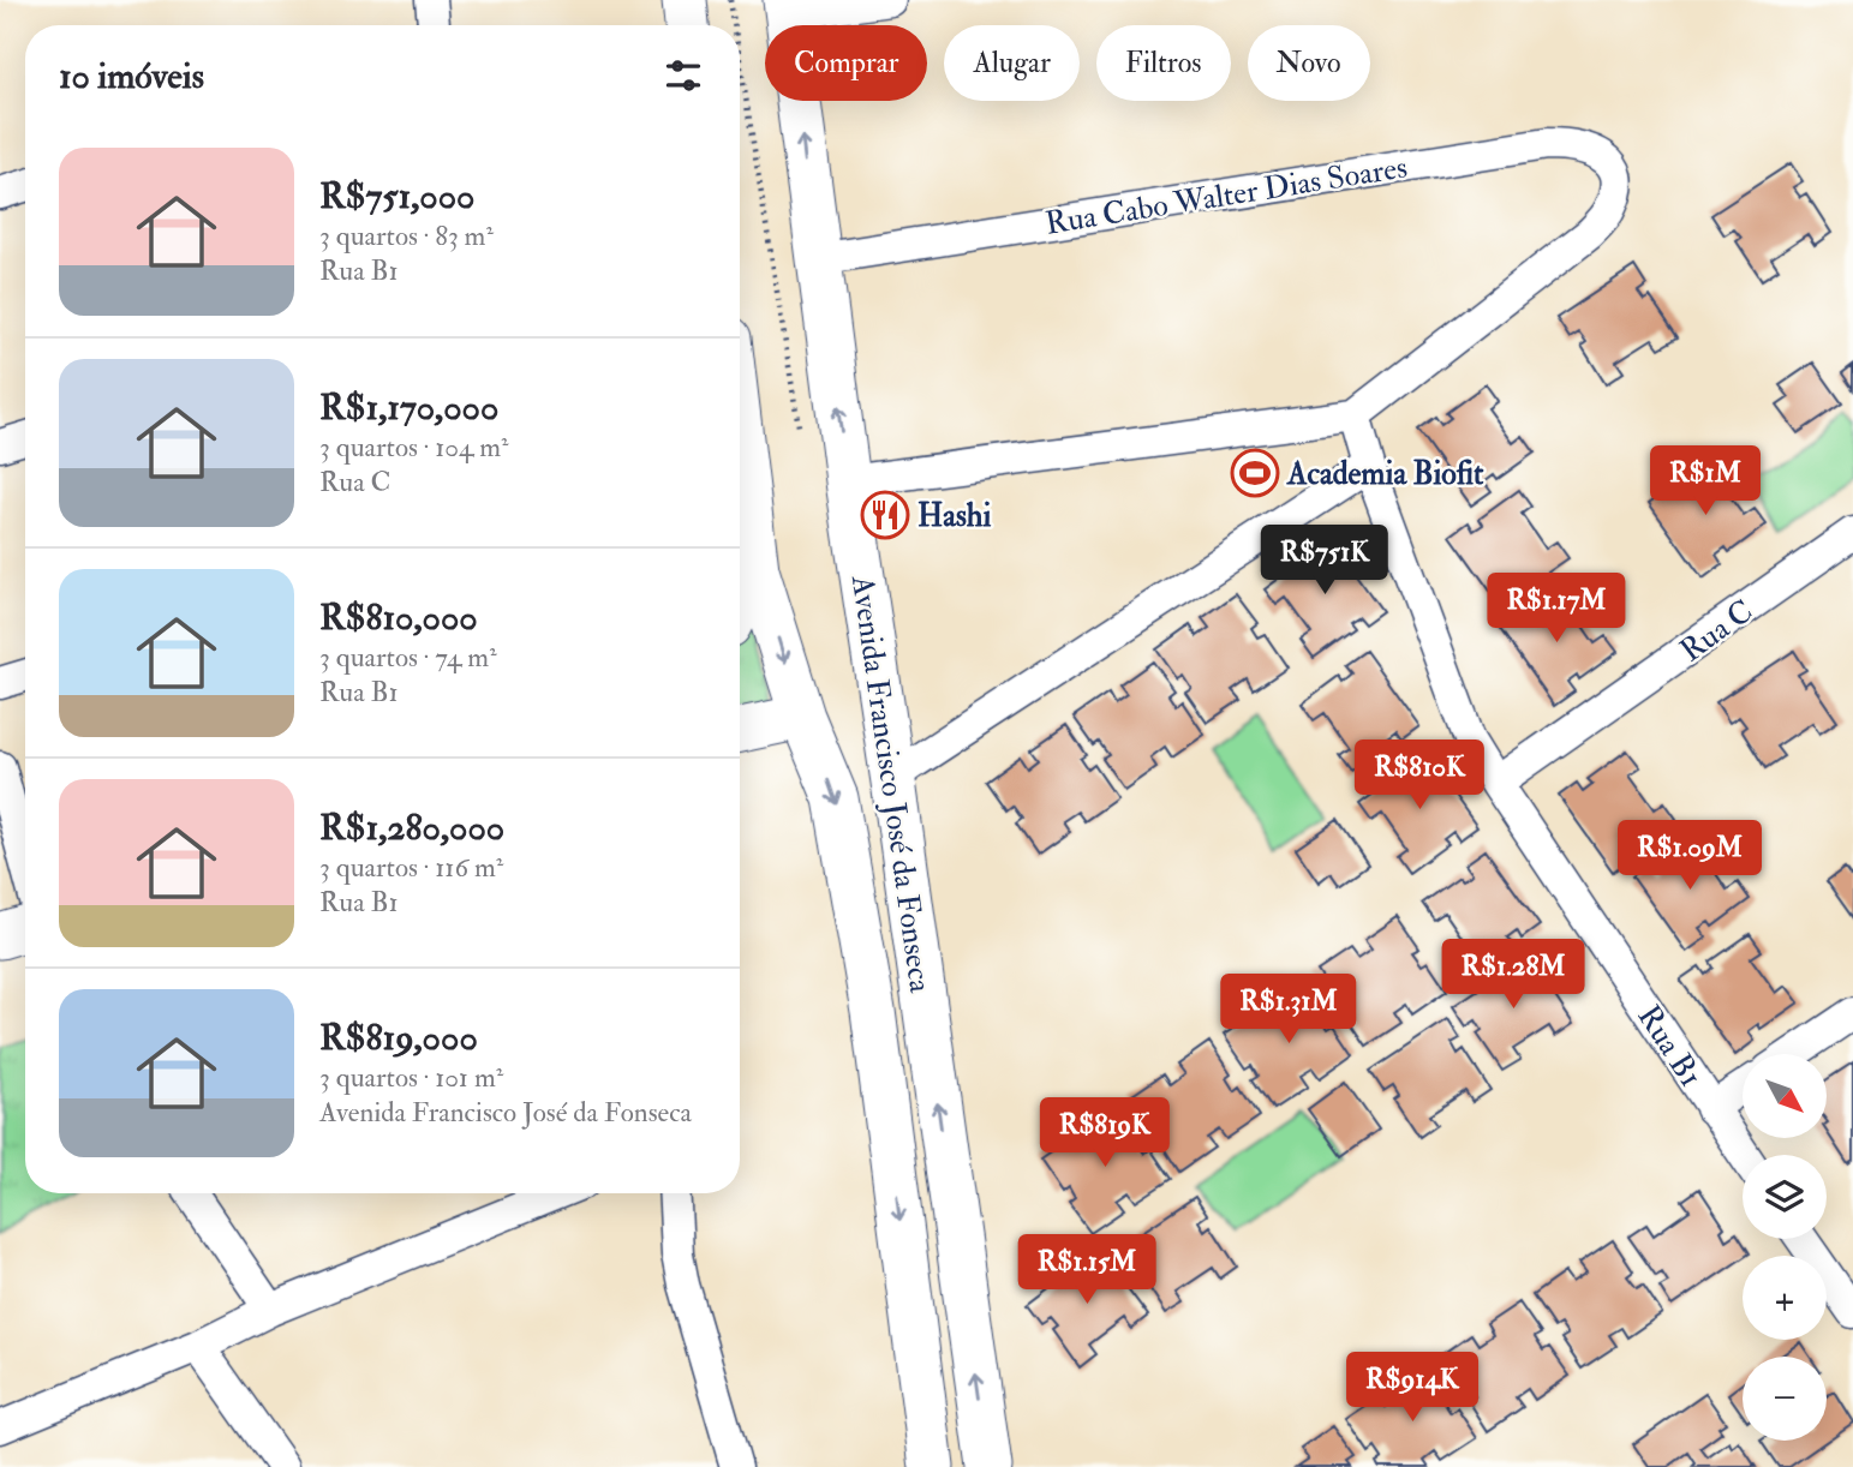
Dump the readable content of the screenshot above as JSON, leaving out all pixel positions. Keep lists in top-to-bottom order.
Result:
{
  "streets": {
    "main road": ["Avenida Francisco José da Fonseca"],
    "street": ["Rua Cabo Walter Dias Soares", "Rua C", "Rua B1"]
  },
  "crossings": [
    ["Rua Cabo Walter Dias Soares", "Avenida Francisco José da Fonseca"],
    ["Rua Cabo Walter Dias Soares", "Rua B1"],
    ["Rua C", "Rua B1"]
  ],
  "places": {
    "sports": ["Academia Biofit"],
    "restaurant": ["Hashi"]
  },
  "north": "bottom right",
  "page": {
    "chip": [
      "Comprar",
      "Alugar",
      "Filtros",
      "Novo"
    ],
    "heading": "10 imóveis",
    "list": [
      {
        "name": "R$751,000",
        "note": "3 quartos · 83 m² · Rua B1"
      },
      {
        "name": "R$1,170,000",
        "note": "3 quartos · 104 m² · Rua C"
      },
      {
        "name": "R$810,000",
        "note": "3 quartos · 74 m² · Rua B1"
      },
      {
        "name": "R$1,280,000",
        "note": "3 quartos · 116 m² · Rua B1"
      },
      {
        "name": "R$819,000",
        "note": "3 quartos · 101 m² · Avenida Francisco José da Fonseca"
      }
    ],
    "price": [
      "R$1M",
      "R$751K",
      "R$1.17M",
      "R$810K",
      "R$1.09M",
      "R$1.28M",
      "R$1.31M",
      "R$819K",
      "R$1.15M",
      "R$914K"
    ],
    "map_buttons": ["+", "−"]
  }
}
